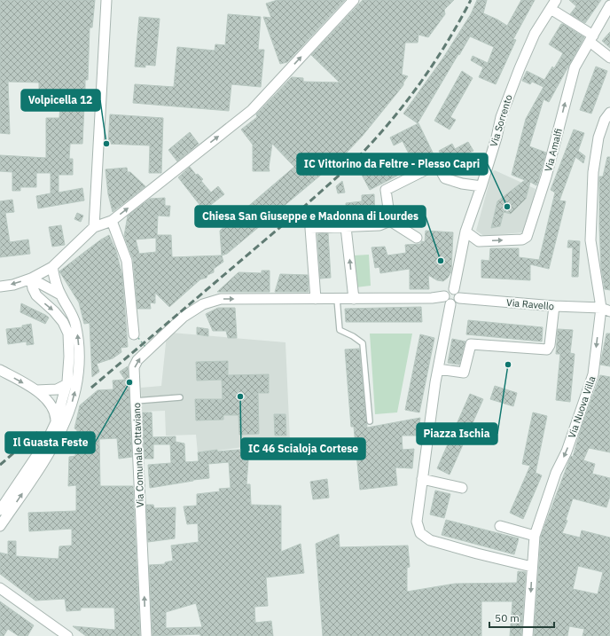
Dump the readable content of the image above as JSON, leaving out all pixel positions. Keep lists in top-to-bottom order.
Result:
{
  "streets": {
    "street": [
      "Via Sorrento",
      "Via Amalfi",
      "Via Ravello",
      "Via Nuova Villa",
      "Via Comunale Ottaviano"
    ]
  },
  "crossings": [
    ["Via Sorrento", "Via Amalfi"],
    ["Via Sorrento", "Via Ravello"],
    ["Via Ravello", "Via Nuova Villa"]
  ],
  "one_way": ["Via Amalfi", "Via Nuova Villa"],
  "places": [
    "Volpicella 12",
    "IC Vittorino da Feltre - Plesso Capri",
    "Chiesa San Giuseppe e Madonna di Lourdes",
    "Piazza Ischia",
    "Il Guasta Feste",
    "IC 46 Scialoja Cortese"
  ],
  "scale_bar": "50 m"
}
